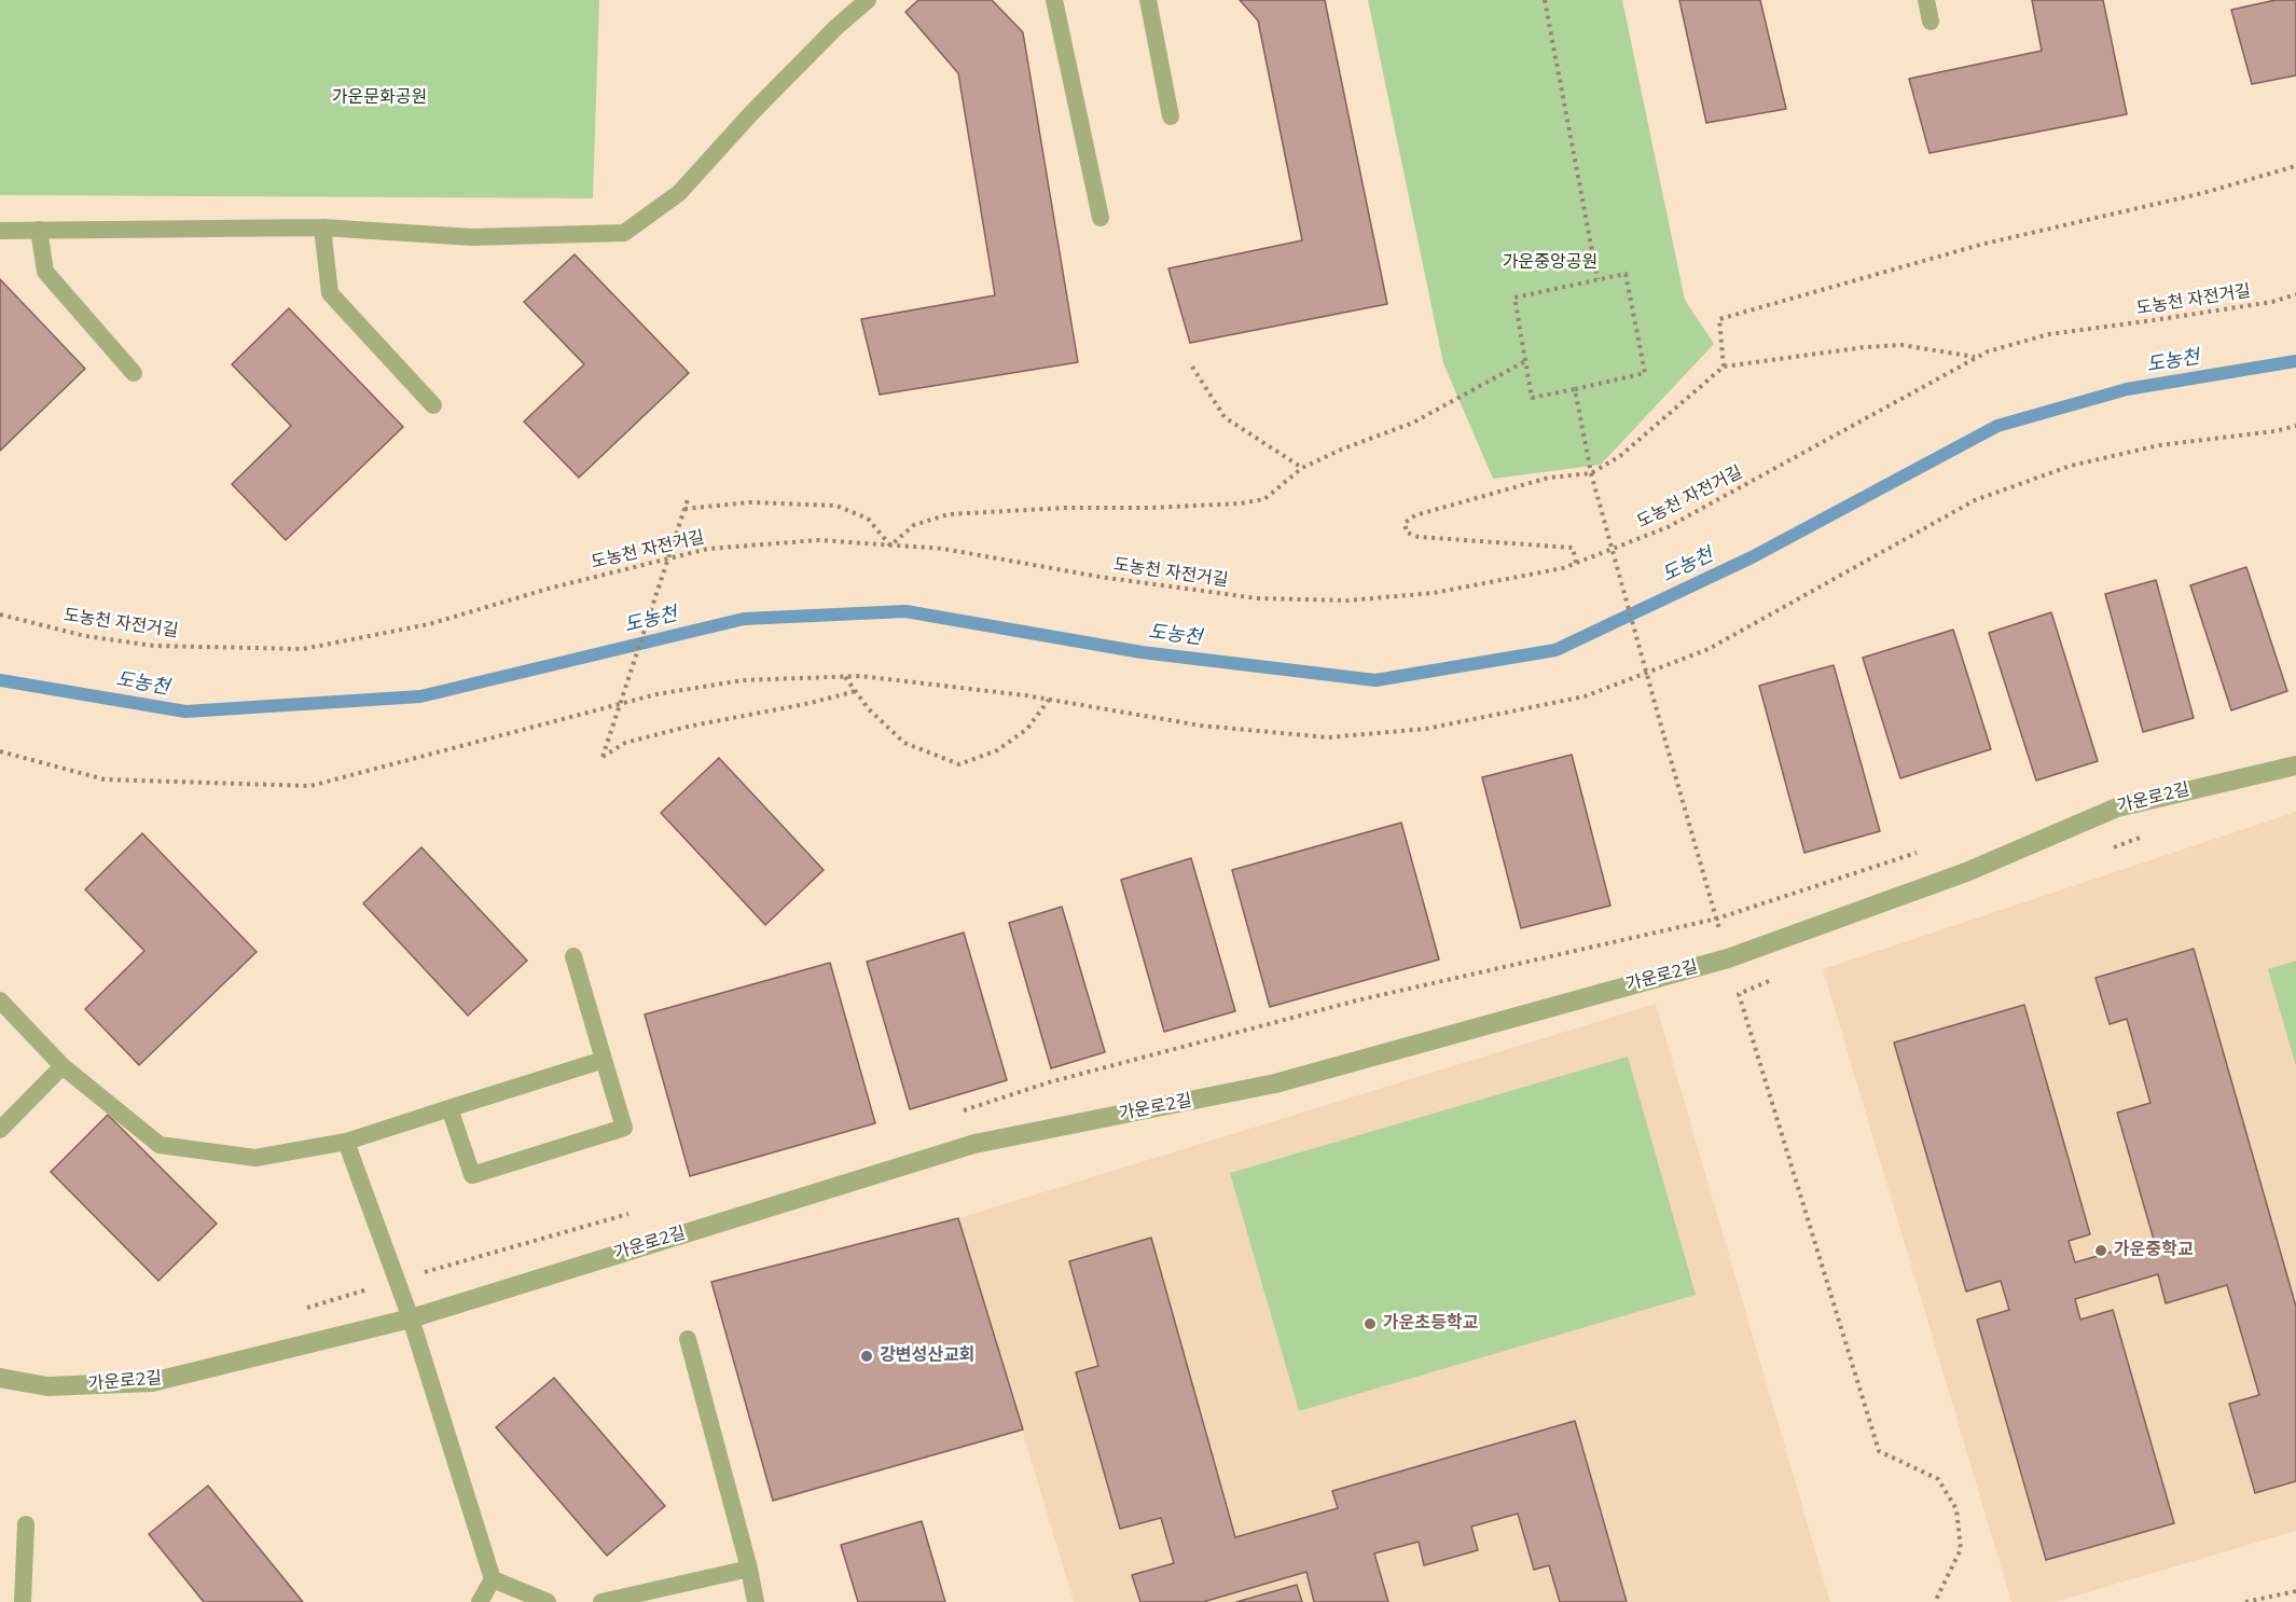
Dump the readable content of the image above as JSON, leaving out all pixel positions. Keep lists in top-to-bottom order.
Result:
{
  "streets": {
    "street": ["가운로2길"],
    "path": ["도농천 자전거길"]
  },
  "water": ["도농천"],
  "parks": ["가운문화공원", "가운중앙공원"],
  "places": ["가운중학교", "가운초등학교", "강변성산교회"]
}
